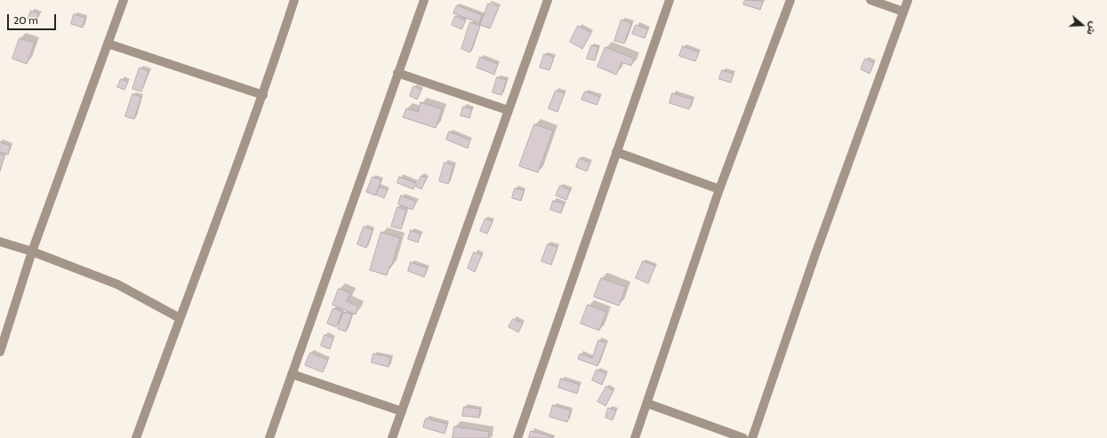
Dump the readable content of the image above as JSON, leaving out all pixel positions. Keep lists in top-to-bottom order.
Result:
{
  "scale_bar": "20 m",
  "north": "right"
}
